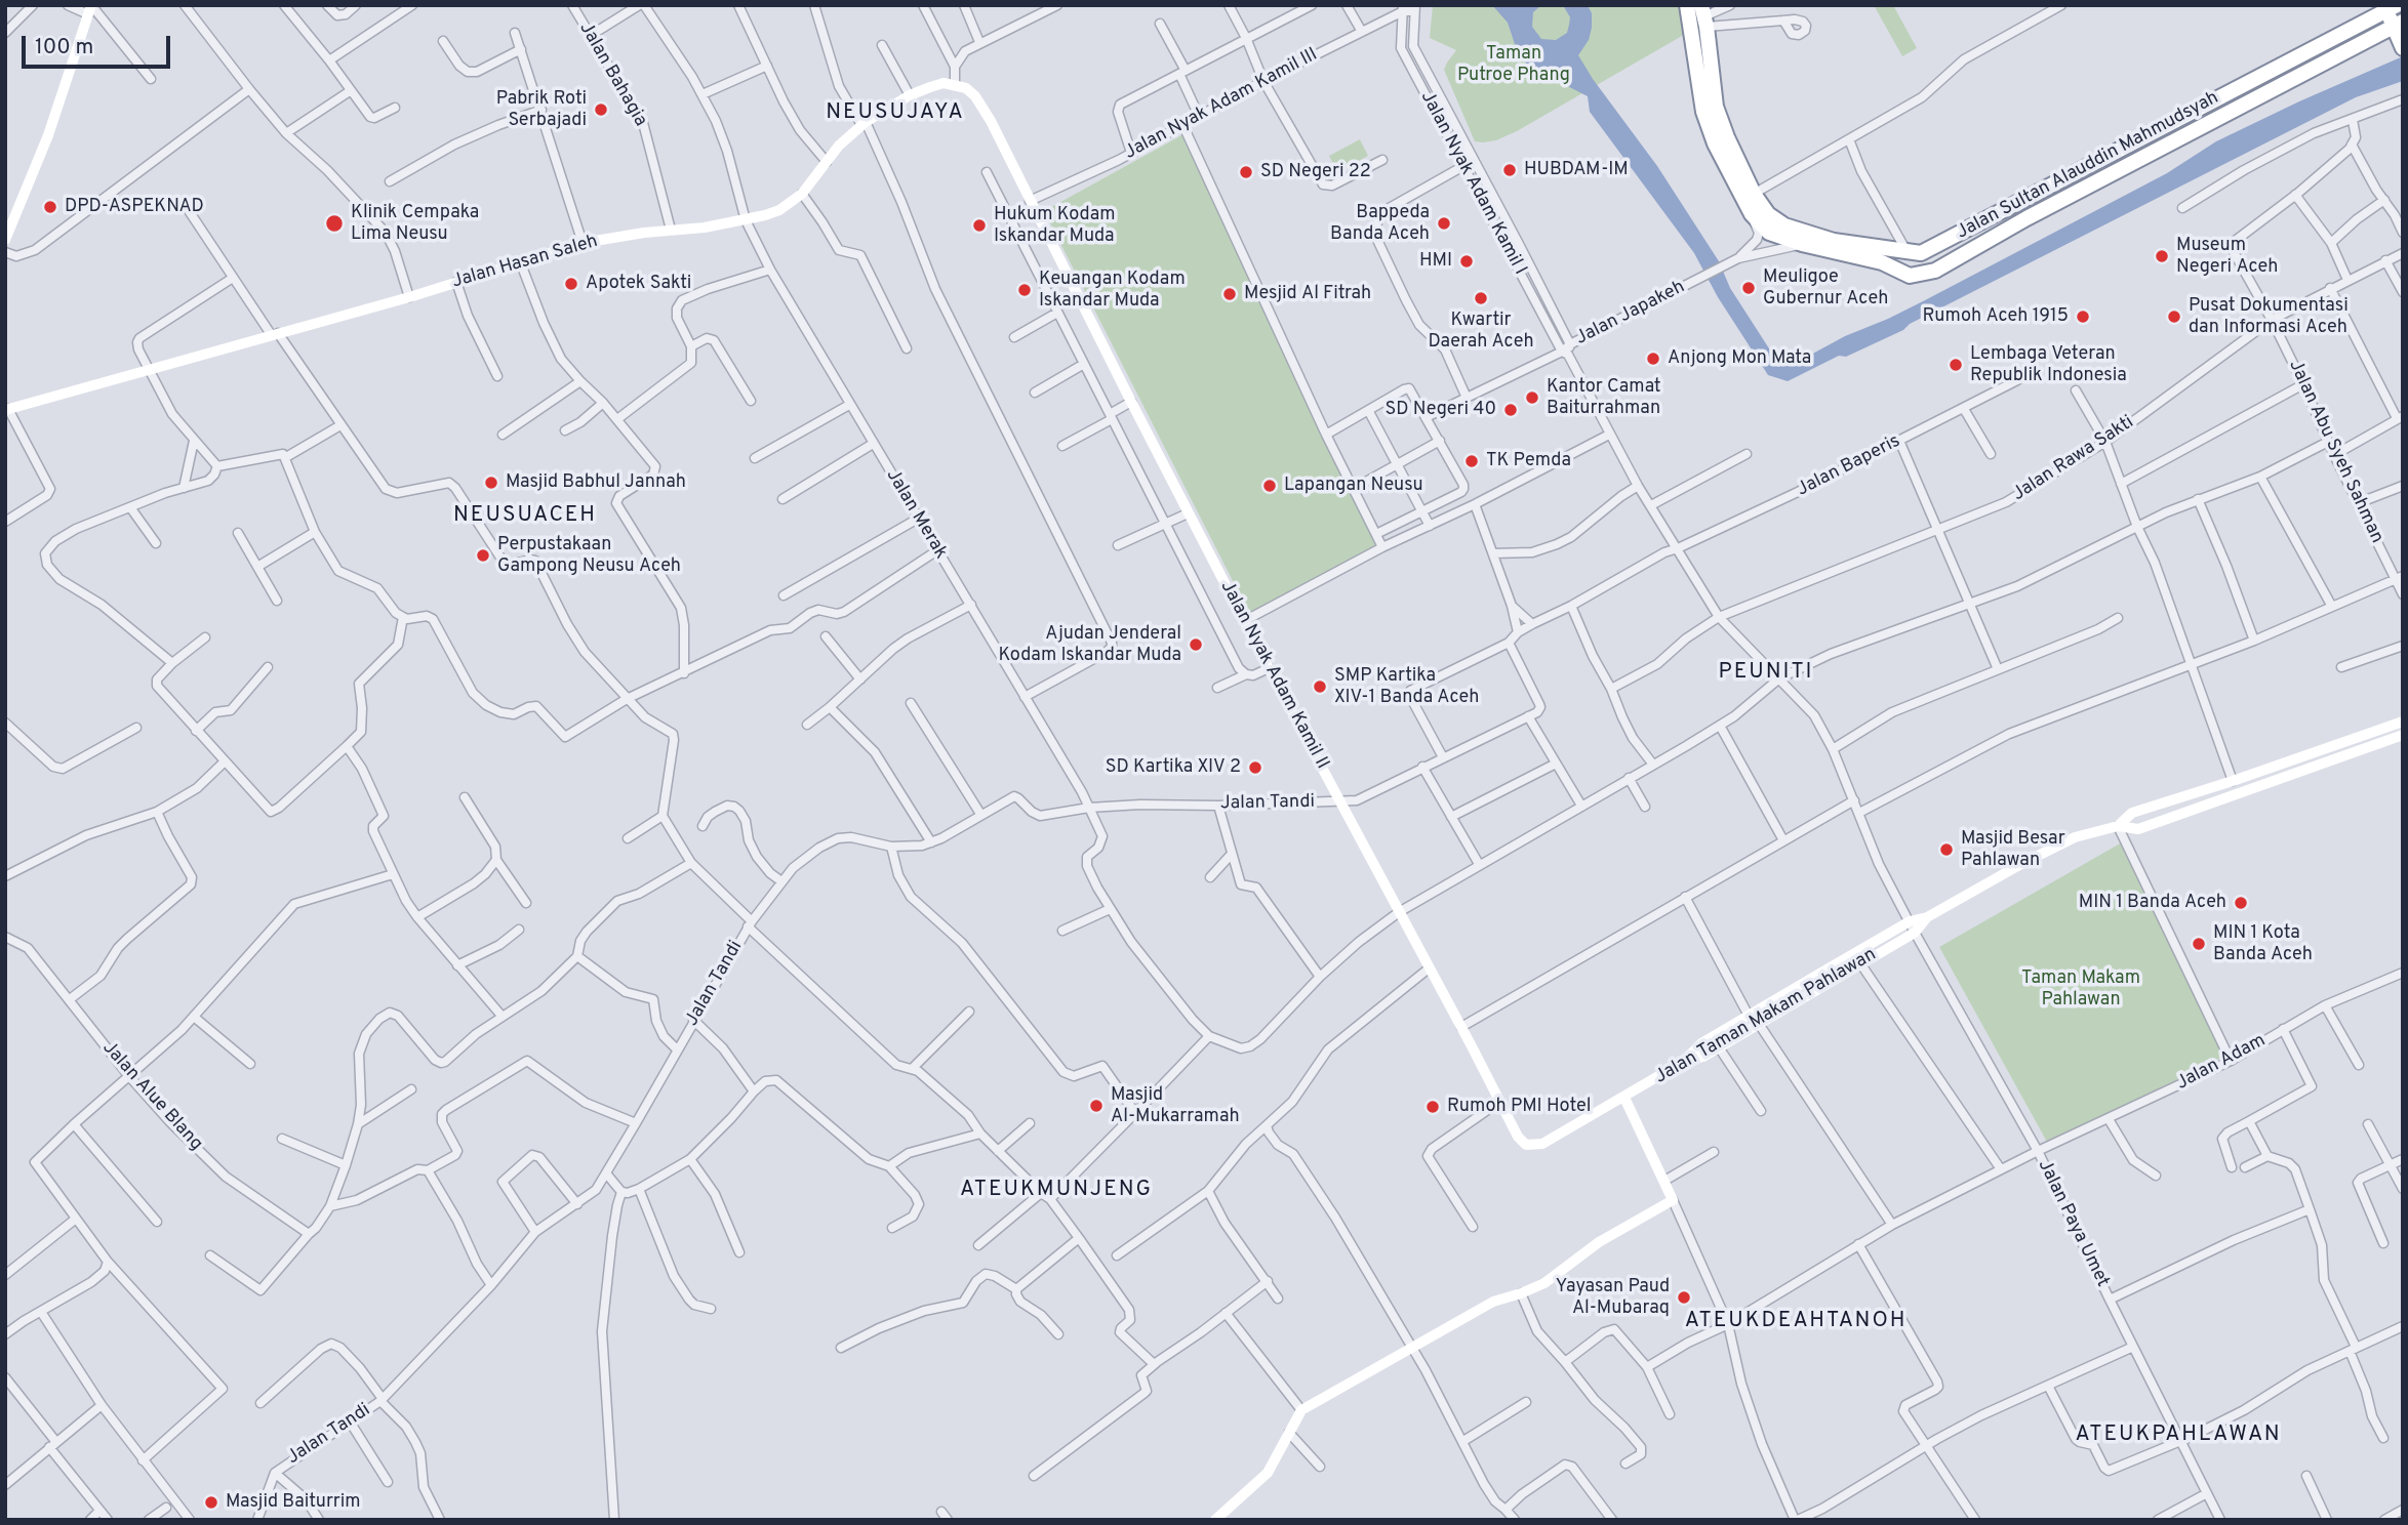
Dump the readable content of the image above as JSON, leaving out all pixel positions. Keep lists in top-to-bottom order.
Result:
{
  "streets": {
    "highway": ["Jalan Sultan Alauddin Mahmudsyah"],
    "street": [
      "Jalan Bahagia",
      "Jalan Nyak Adam Kamil III",
      "Jalan Nyak Adam Kamil I",
      "Jalan Hasan Saleh",
      "Jalan Japakeh",
      "Jalan Abu Syeh Sahman",
      "Jalan Rawa Sakti",
      "Jalan Baperis",
      "Jalan Merak",
      "Jalan Nyak Adam Kamil II",
      "Jalan Tandi",
      "Jalan Taman Makam Pahlawan",
      "Jalan Adam",
      "Jalan Alue Blang",
      "Jalan Paya Umet"
    ]
  },
  "crossings": [
    ["Jalan Bahagia", "Jalan Hasan Saleh"],
    ["Jalan Nyak Adam Kamil III", "Jalan Nyak Adam Kamil I"],
    ["Jalan Nyak Adam Kamil III", "Jalan Nyak Adam Kamil II"],
    ["Jalan Nyak Adam Kamil I", "Jalan Japakeh"],
    ["Jalan Nyak Adam Kamil I", "Jalan Rawa Sakti"],
    ["Jalan Nyak Adam Kamil I", "Jalan Baperis"],
    ["Jalan Nyak Adam Kamil I", "Jalan Paya Umet"],
    ["Jalan Hasan Saleh", "Jalan Merak"],
    ["Jalan Abu Syeh Sahman", "Jalan Rawa Sakti"],
    ["Jalan Merak", "Jalan Tandi"],
    ["Jalan Nyak Adam Kamil II", "Jalan Tandi"],
    ["Jalan Nyak Adam Kamil II", "Jalan Taman Makam Pahlawan"],
    ["Jalan Taman Makam Pahlawan", "Jalan Paya Umet"],
    ["Jalan Adam", "Jalan Paya Umet"]
  ],
  "districts": [
    "NEUSUJAYA",
    "NEUSUACEH",
    "PEUNITI",
    "ATEUKMUNJENG",
    "ATEUKDEAHTANOH",
    "ATEUKPAHLAWAN"
  ],
  "parks": ["Taman Putroe Phang", "Taman Makam Pahlawan"],
  "places": [
    "Pabrik Roti Serbajadi",
    "HUBDAM-IM",
    "SD Negeri 22",
    "DPD-ASPEKNAD",
    "Klinik Cempaka Lima Neusu",
    "Bappeda Banda Aceh",
    "Hukum Kodam Iskandar Muda",
    "Museum Negeri Aceh",
    "HMI",
    "Apotek Sakti",
    "Meuligoe Gubernur Aceh",
    "Keuangan Kodam Iskandar Muda",
    "Mesjid Al Fitrah",
    "Kwartir Daerah Aceh",
    "Rumoh Aceh 1915",
    "Pusat Dokumentasi dan Informasi Aceh",
    "Anjong Mon Mata",
    "Lembaga Veteran Republik Indonesia",
    "Kantor Camat Baiturrahman",
    "SD Negeri 40",
    "TK Pemda",
    "Masjid Babhul Jannah",
    "Lapangan Neusu",
    "Perpustakaan Gampong Neusu Aceh",
    "Ajudan Jenderal Kodam Iskandar Muda",
    "SMP Kartika XIV-1 Banda Aceh",
    "SD Kartika XIV 2",
    "Masjid Besar Pahlawan",
    "MIN 1 Banda Aceh",
    "MIN 1 Kota Banda Aceh",
    "Masjid Al-Mukarramah",
    "Rumoh PMI Hotel",
    "Yayasan Paud Al-Mubaraq",
    "Masjid Baiturrim"
  ],
  "scale_bar": "100 m"
}
